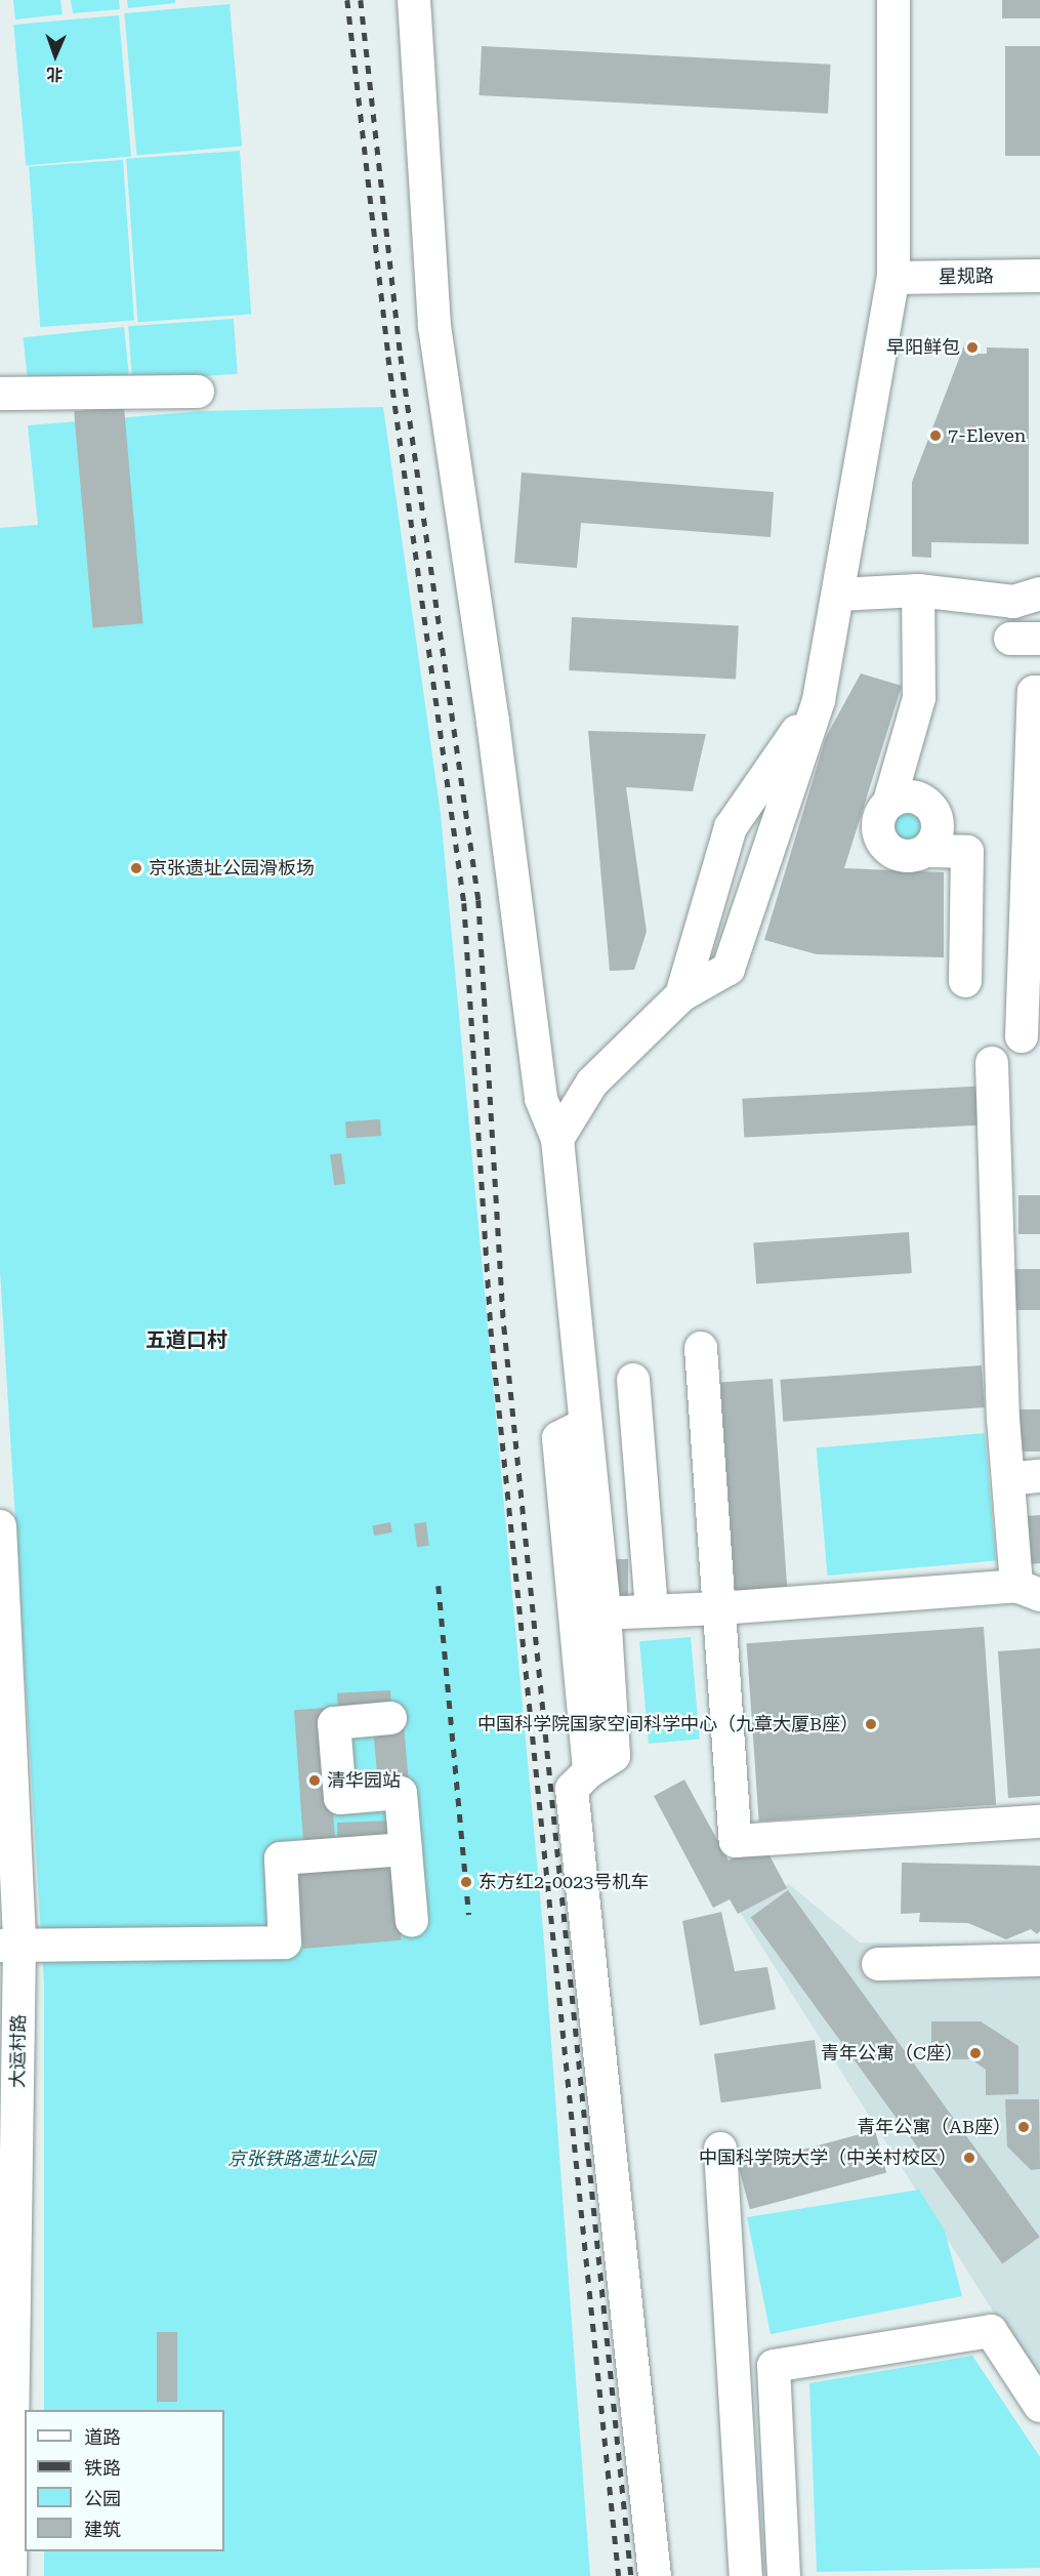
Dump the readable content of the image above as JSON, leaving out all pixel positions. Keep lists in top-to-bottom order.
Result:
{
  "streets": {
    "street": ["星规路", "大运村路"]
  },
  "districts": ["五道口村"],
  "parks": ["京张铁路遗址公园"],
  "places": [
    "早阳鲜包",
    "7-Eleven",
    "京张遗址公园滑板场",
    "中国科学院国家空间科学中心（九章大厦B座）",
    "清华园站",
    "东方红2-0023号机车",
    "青年公寓（C座）",
    "青年公寓（AB座）",
    "中国科学院大学（中关村校区）"
  ],
  "legend": [
    "道路",
    "铁路",
    "公园",
    "建筑"
  ],
  "north": "bottom"
}
